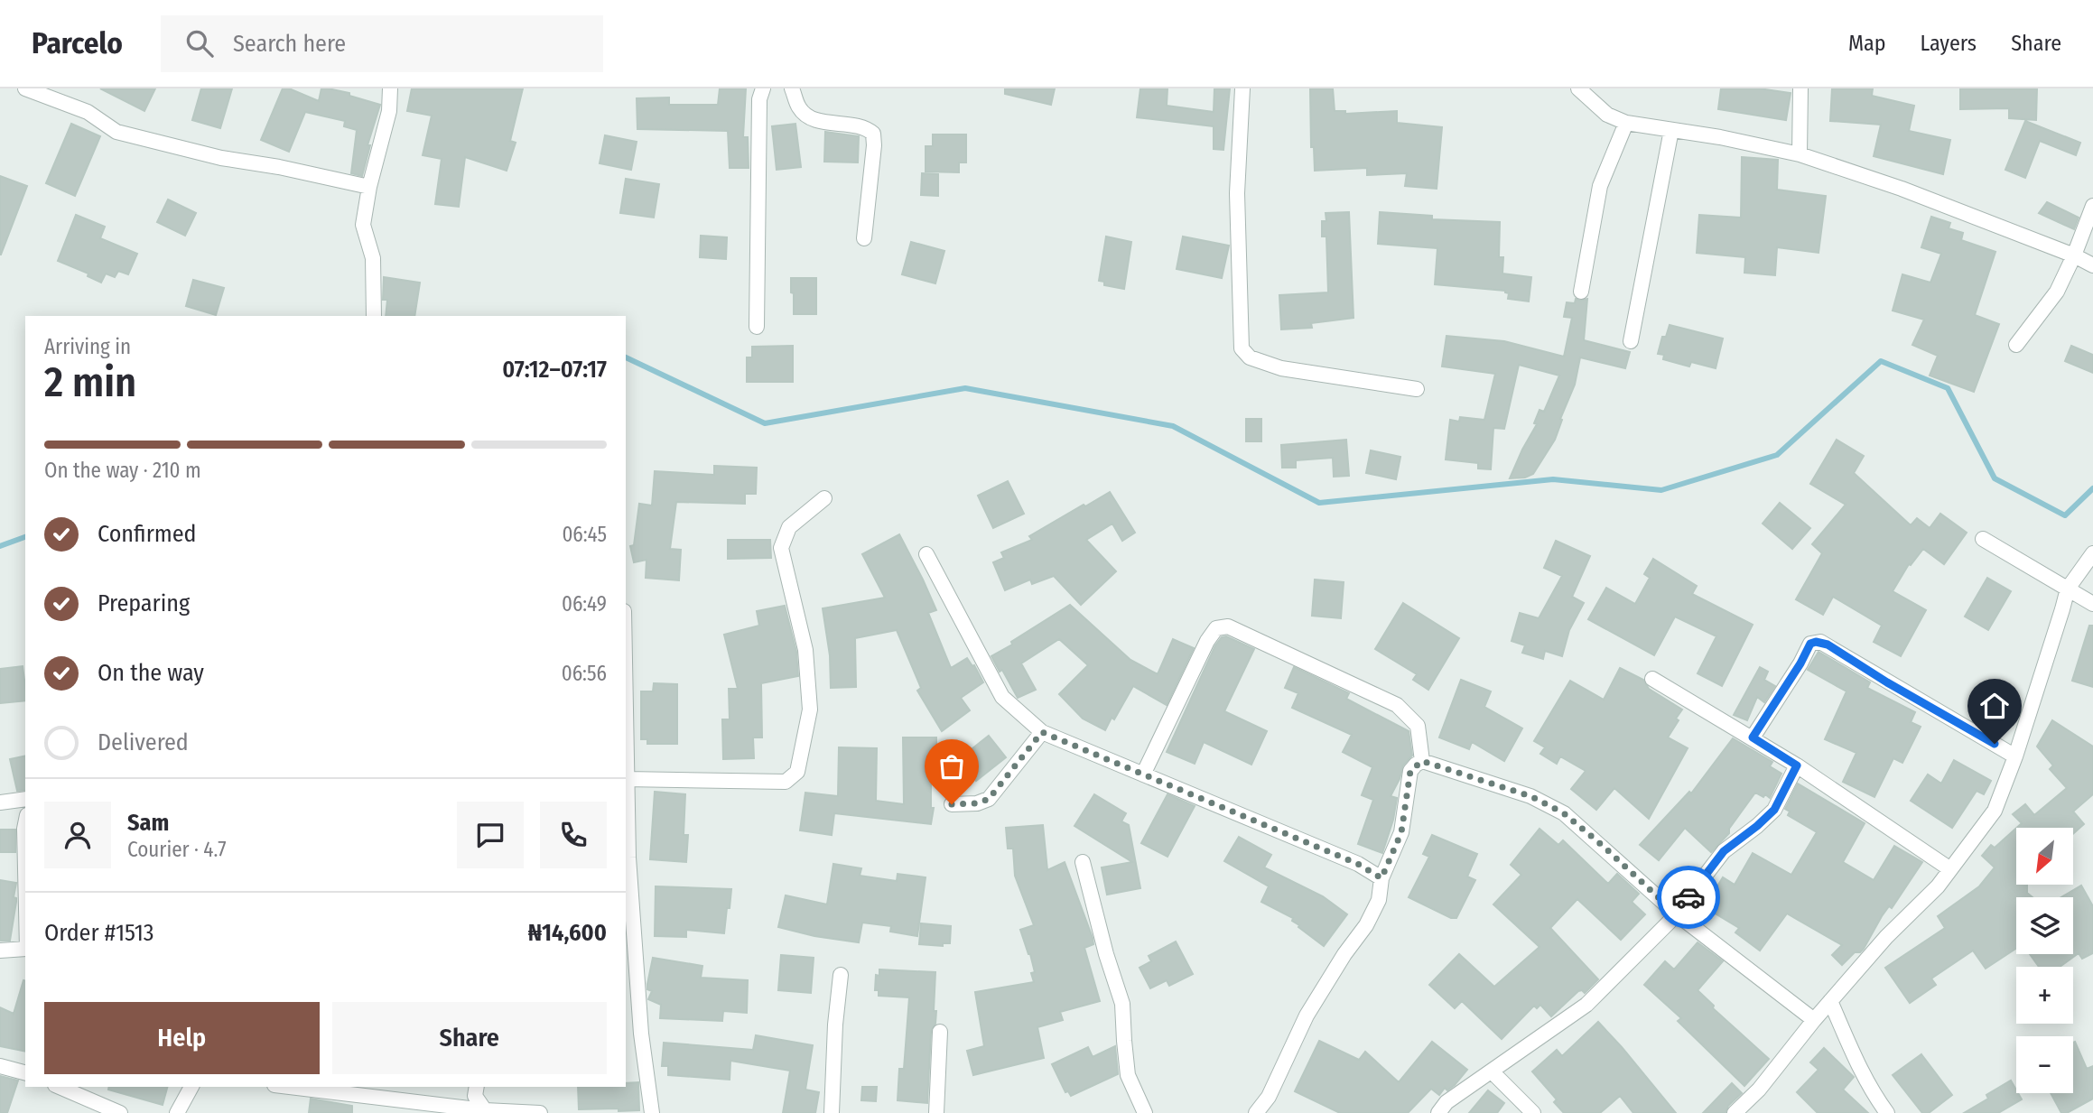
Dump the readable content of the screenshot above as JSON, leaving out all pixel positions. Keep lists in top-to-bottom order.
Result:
{
  "north": "bottom left",
  "page": {
    "header": "Parcelo",
    "search": "Search here",
    "nav": ["Map", "Layers", "Share"],
    "heading": ["2 min", "Arriving in", "07:12–07:17"],
    "panel": [
      "Sam",
      "Courier · 4.7",
      "Order #1513",
      "₦14,600"
    ],
    "bar": "On the way · 210 m",
    "list": [
      ["Confirmed", "06:45"],
      ["Preparing", "06:49"],
      ["On the way", "06:56"],
      "Delivered"
    ],
    "map_buttons": ["+", "−"],
    "buttons": ["Help", "Share"]
  }
}
